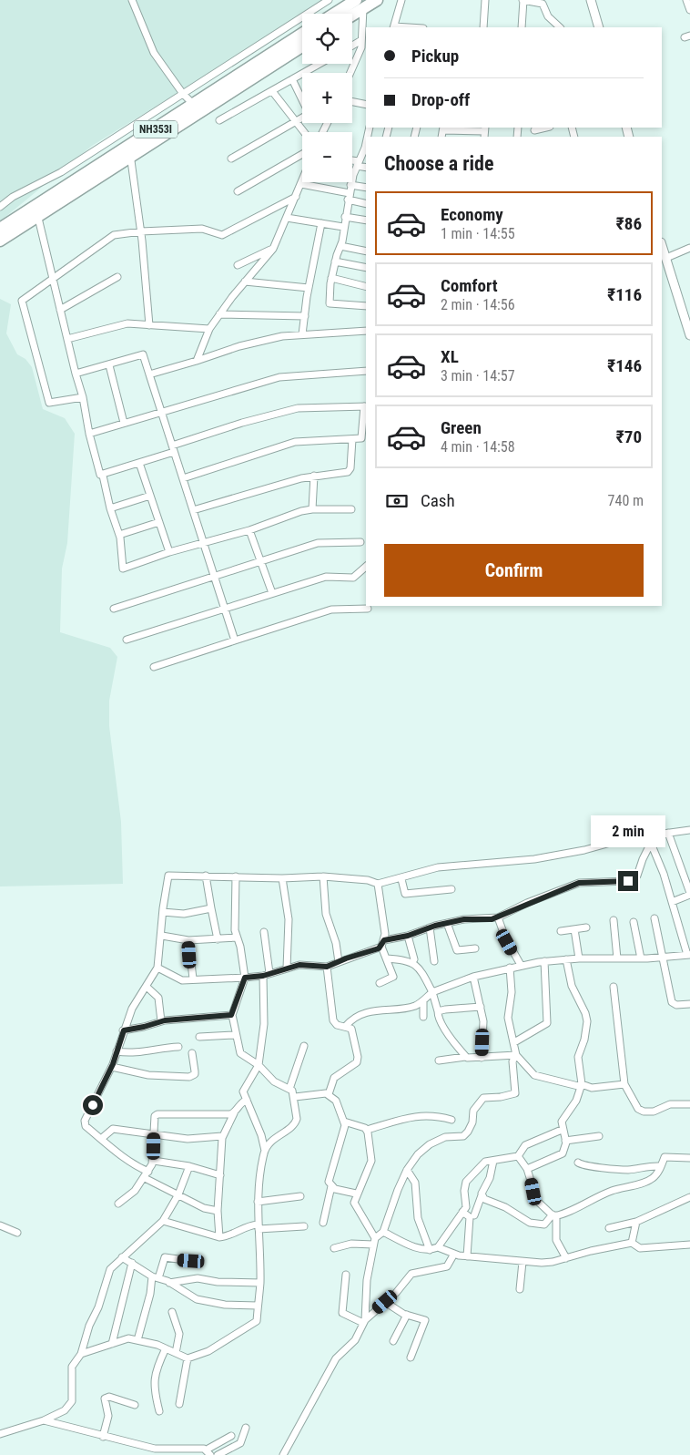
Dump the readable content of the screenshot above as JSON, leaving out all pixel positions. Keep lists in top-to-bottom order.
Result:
{
  "streets": {
    "highway": ["NH353I"]
  },
  "page": {
    "map_buttons": ["+", "−"],
    "banner": ["Pickup", "Drop-off"],
    "heading": "Choose a ride",
    "list": [
      {
        "name": "Economy",
        "note": "1 min · 14:55",
        "value": "₹86"
      },
      {
        "name": "Comfort",
        "note": "2 min · 14:56",
        "value": "₹116"
      },
      {
        "name": "XL",
        "note": "3 min · 14:57",
        "value": "₹146"
      },
      {
        "name": "Green",
        "note": "4 min · 14:58",
        "value": "₹70"
      }
    ],
    "pay": ["Cash", "740 m"],
    "buttons": "Confirm",
    "bubble": "2 min"
  }
}
